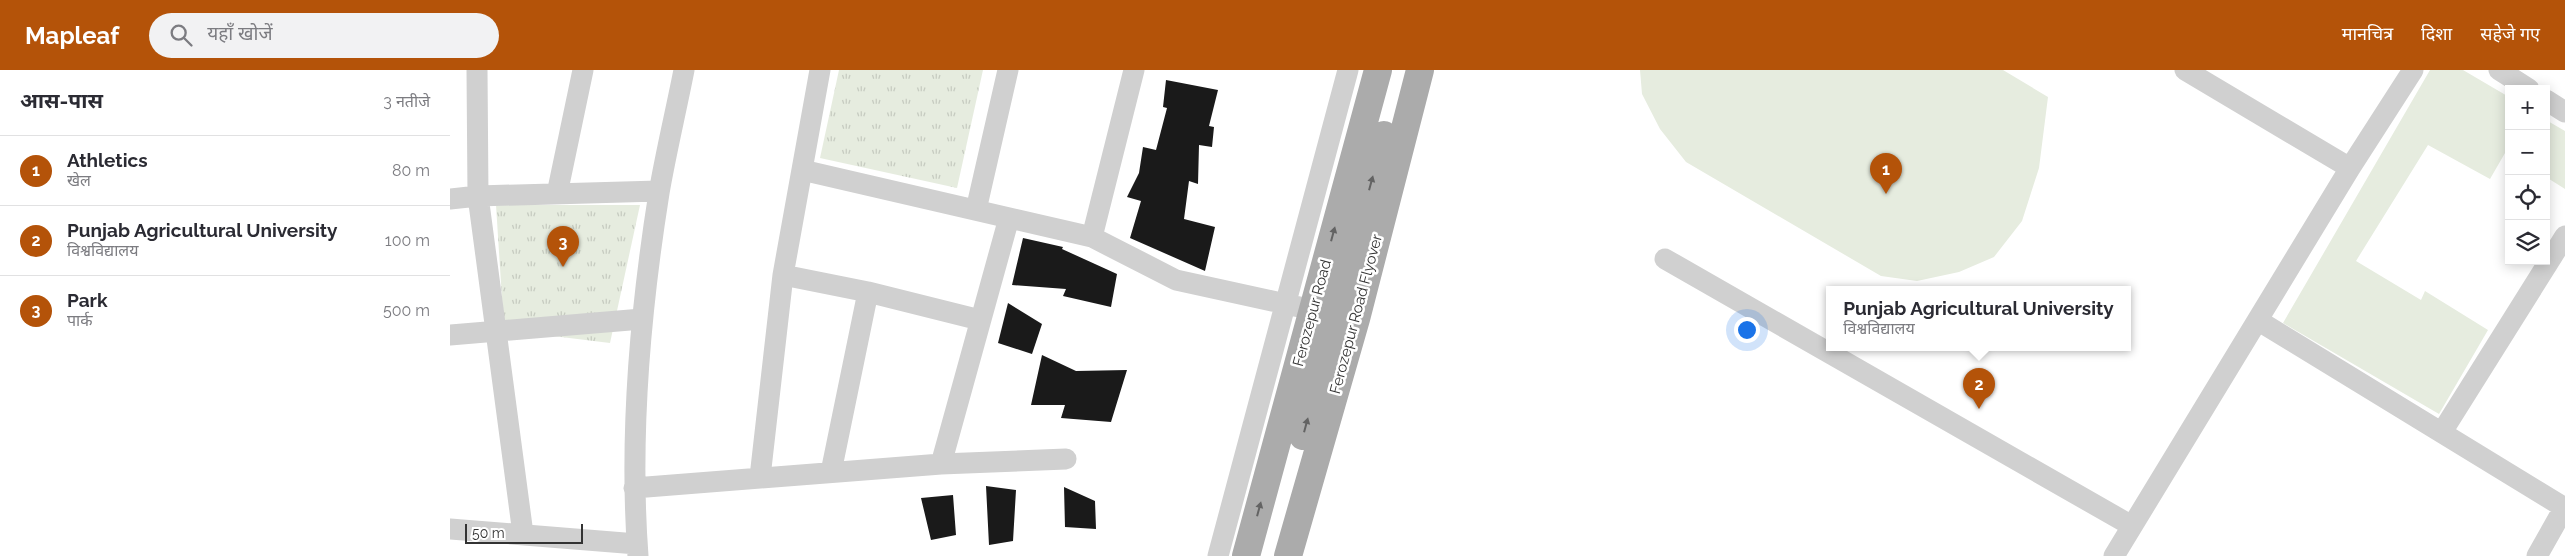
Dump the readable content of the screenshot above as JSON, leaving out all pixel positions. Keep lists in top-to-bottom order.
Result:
{
  "streets": {
    "main road": ["Ferozepur Road", "Ferozepur Road Flyover"]
  },
  "scale_bar": "50 m",
  "page": {
    "header": "Mapleaf",
    "search": "यहाँ खोजें",
    "nav": ["मानचित्र", "दिशा", "सहेजे गए"],
    "heading": ["आस-पास", "3 नतीजे"],
    "map_buttons": ["+", "−"],
    "list": [
      {
        "mark": "1",
        "name": "Athletics",
        "note": "खेल",
        "value": "80 m"
      },
      {
        "mark": "2",
        "name": "Punjab Agricultural University",
        "note": "विश्वविद्यालय",
        "value": "100 m"
      },
      {
        "mark": "3",
        "name": "Park",
        "note": "पार्क",
        "value": "500 m"
      }
    ],
    "pins": ["1", "3", "2"],
    "popup": ["Punjab Agricultural University", "विश्वविद्यालय"],
    "scale": "50 m"
  }
}
